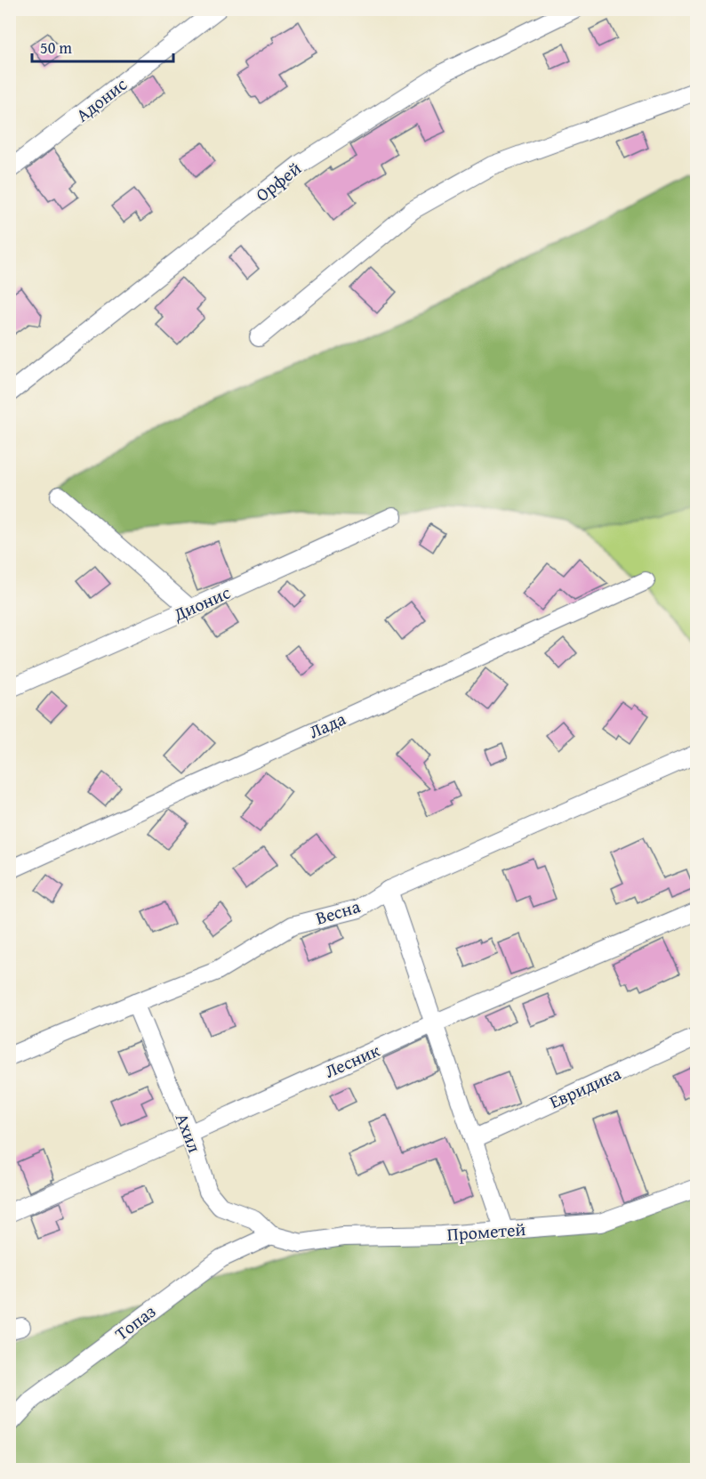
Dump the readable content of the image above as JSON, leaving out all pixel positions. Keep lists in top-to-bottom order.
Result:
{
  "streets": {
    "street": [
      "Адонис",
      "Орфей",
      "Дионис",
      "Лада",
      "Весна",
      "Лесник",
      "Евридика",
      "Ахил",
      "Прометей",
      "Топаз"
    ]
  },
  "crossings": [
    ["Весна", "Ахил"],
    ["Лесник", "Ахил"],
    ["Ахил", "Прометей"],
    ["Ахил", "Топаз"],
    ["Прометей", "Топаз"]
  ],
  "scale_bar": "50 m"
}
